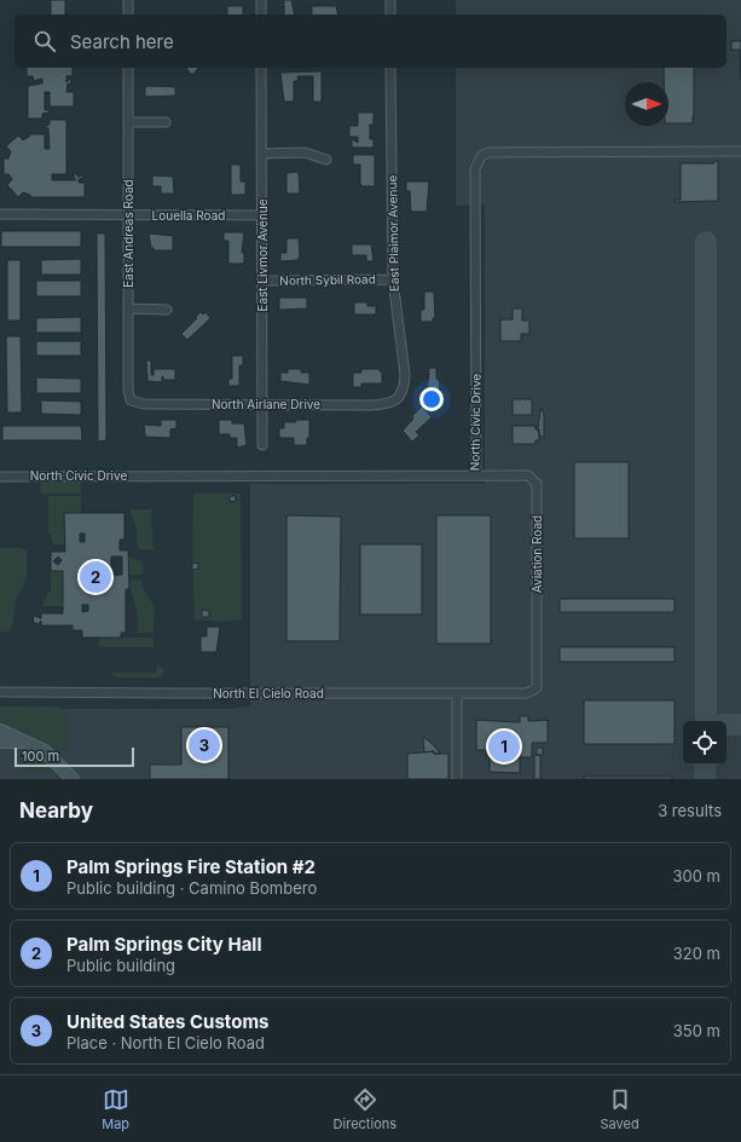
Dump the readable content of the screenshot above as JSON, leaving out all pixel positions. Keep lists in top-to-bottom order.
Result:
{
  "streets": {
    "street": [
      "Louella Road",
      "East Andreas Road",
      "East Plaimor Avenue",
      "East Livmor Avenue",
      "North Sybil Road",
      "North Airlane Drive",
      "North Civic Drive",
      "Aviation Road",
      "North El Cielo Road"
    ]
  },
  "crossings": [
    ["Louella Road", "East Andreas Road"],
    ["Louella Road", "East Livmor Avenue"],
    ["East Andreas Road", "North Airlane Drive"],
    ["East Plaimor Avenue", "North Sybil Road"],
    ["East Plaimor Avenue", "North Airlane Drive"],
    ["East Livmor Avenue", "North Sybil Road"],
    ["East Livmor Avenue", "North Airlane Drive"],
    ["North Civic Drive", "Aviation Road"],
    ["Aviation Road", "North El Cielo Road"]
  ],
  "scale_bar": "100 m",
  "north": "right",
  "page": {
    "search": "Search here",
    "pins": ["2", "3", "1"],
    "scale": "100 m",
    "heading": ["Nearby", "3 results"],
    "list": [
      {
        "mark": "1",
        "name": "Palm Springs Fire Station #2",
        "note": "Public building · Camino Bombero",
        "value": "300 m"
      },
      {
        "mark": "2",
        "name": "Palm Springs City Hall",
        "note": "Public building",
        "value": "320 m"
      },
      {
        "mark": "3",
        "name": "United States Customs",
        "note": "Place · North El Cielo Road",
        "value": "350 m"
      }
    ],
    "nav": ["Map", "Directions", "Saved"]
  }
}
